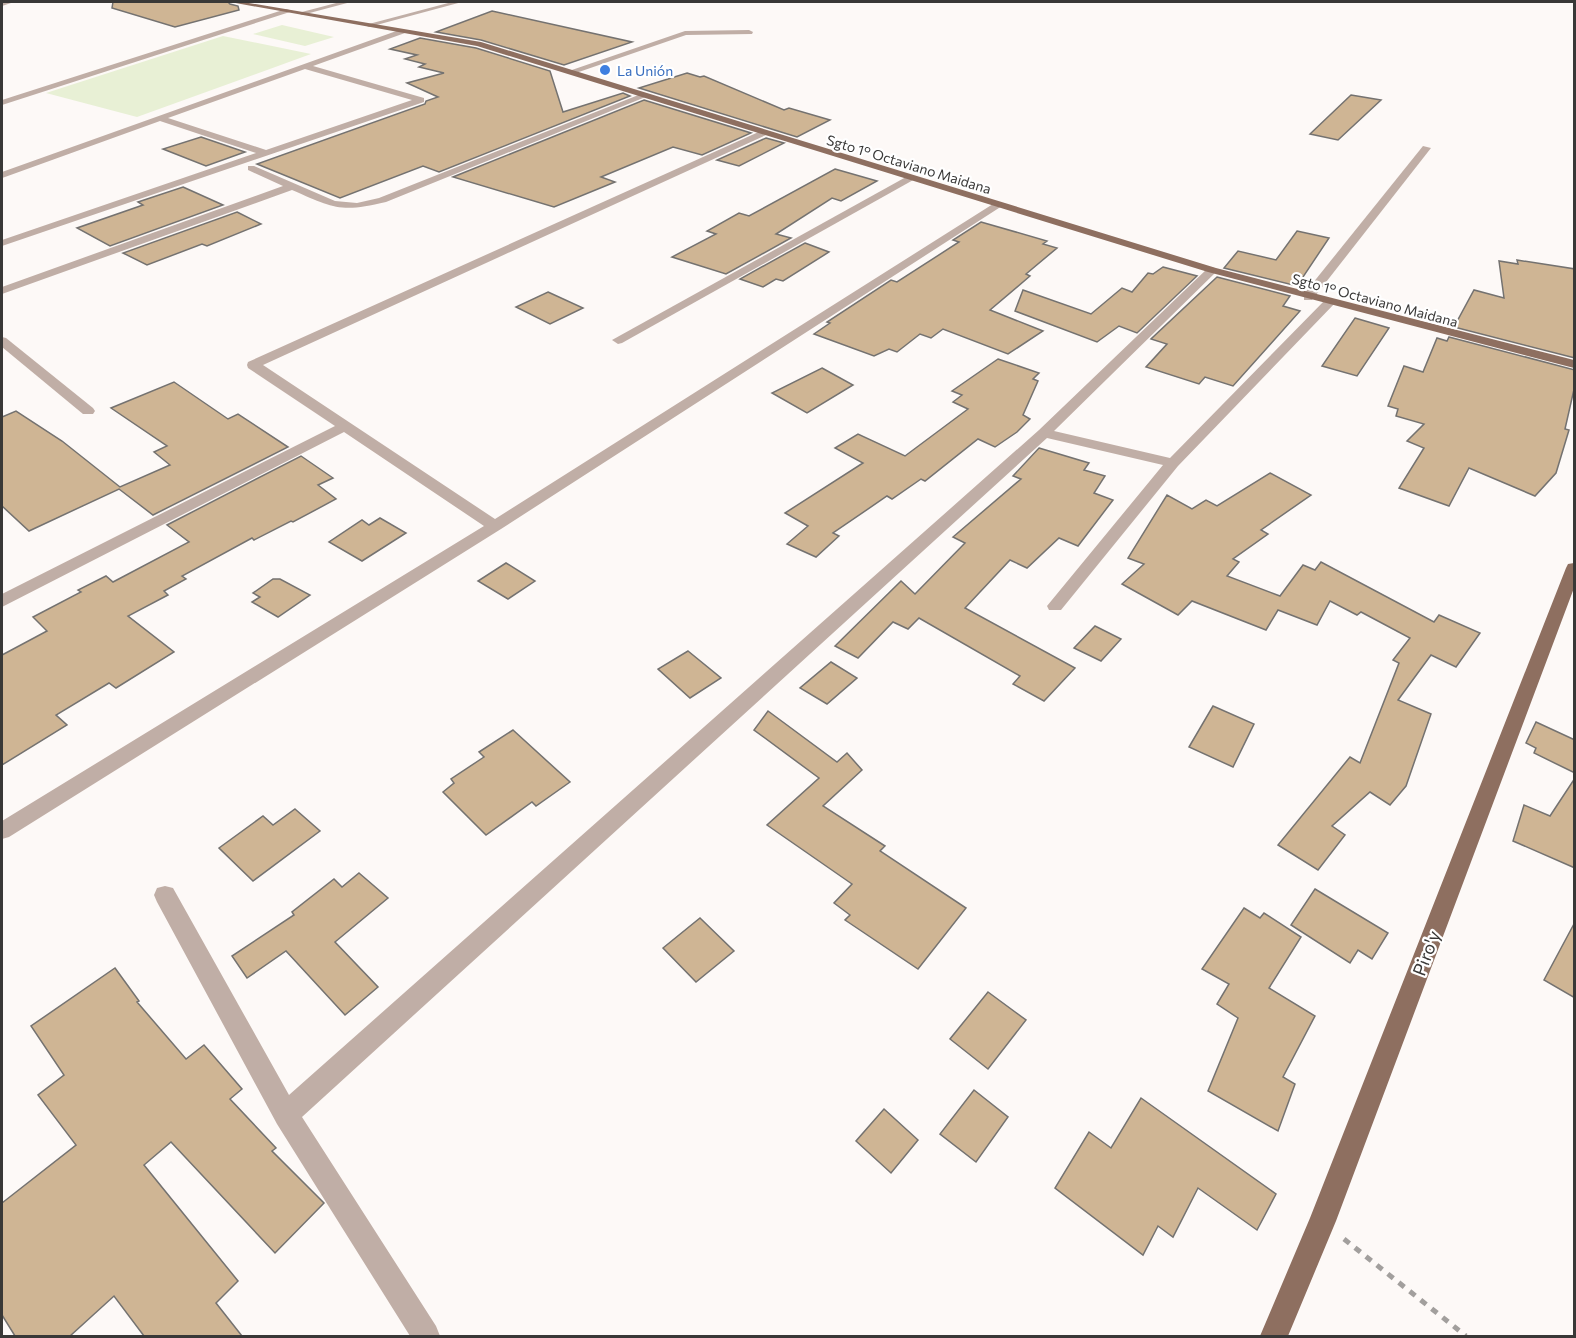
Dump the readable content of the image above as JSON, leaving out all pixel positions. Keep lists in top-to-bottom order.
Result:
{
  "streets": {
    "main road": ["Sgto 1° Octaviano Maidana", "Piro'y"]
  },
  "places": ["La Unión"]
}
